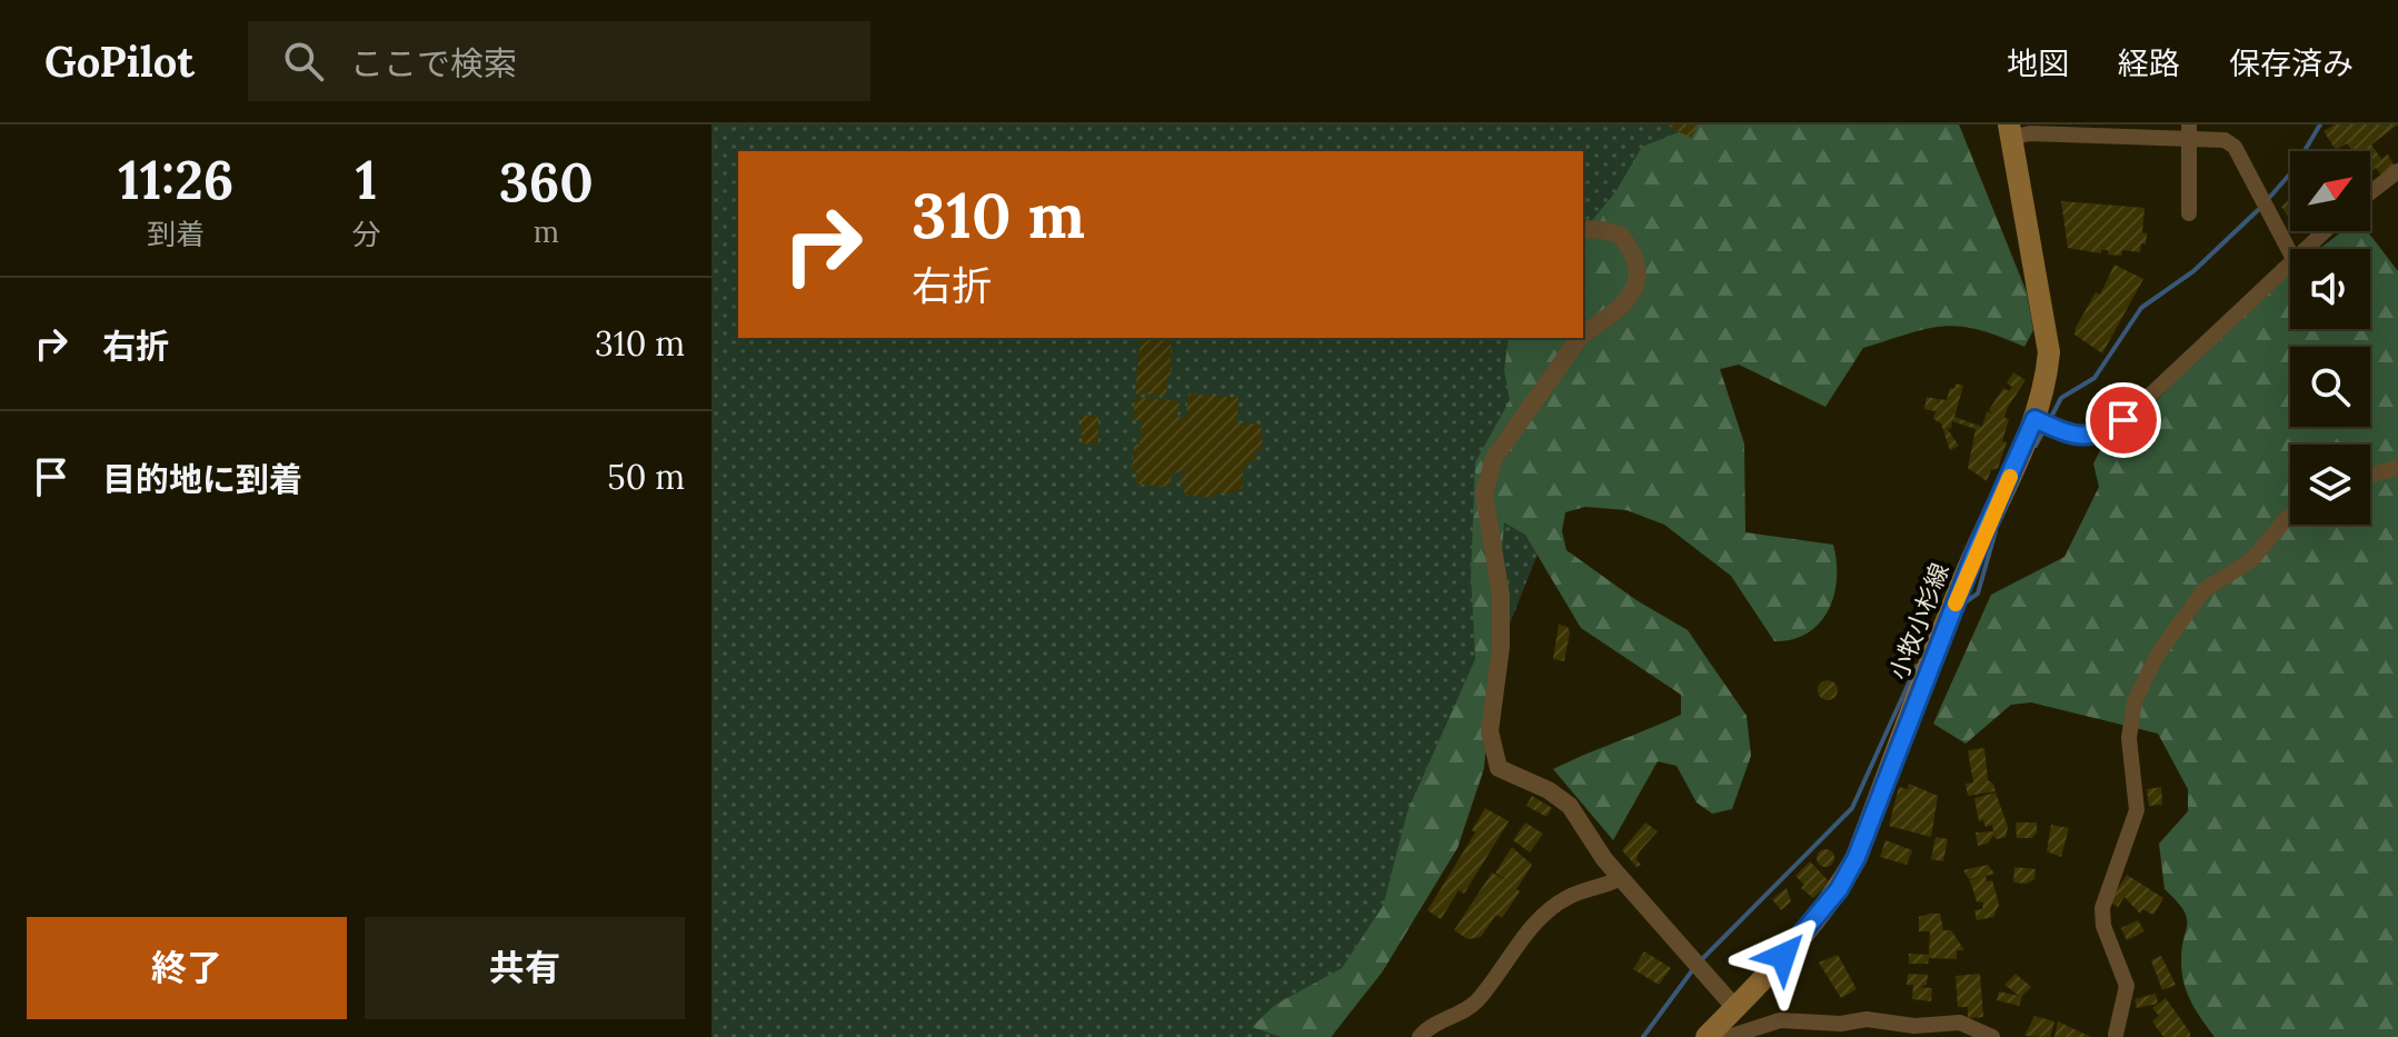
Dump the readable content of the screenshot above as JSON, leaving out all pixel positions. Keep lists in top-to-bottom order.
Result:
{
  "streets": {
    "main road": ["小牧小杉線"]
  },
  "north": "top right",
  "page": {
    "header": "GoPilot",
    "search": "ここで検索",
    "nav": ["地図", "経路", "保存済み"],
    "eta": [
      "11:26",
      "到着",
      "1",
      "分",
      "360",
      "m"
    ],
    "turn": ["310 m", "右折"],
    "list": [
      {
        "name": "右折",
        "value": "310 m"
      },
      {
        "name": "目的地に到着",
        "value": "50 m"
      }
    ],
    "buttons": ["終了", "共有"]
  }
}
